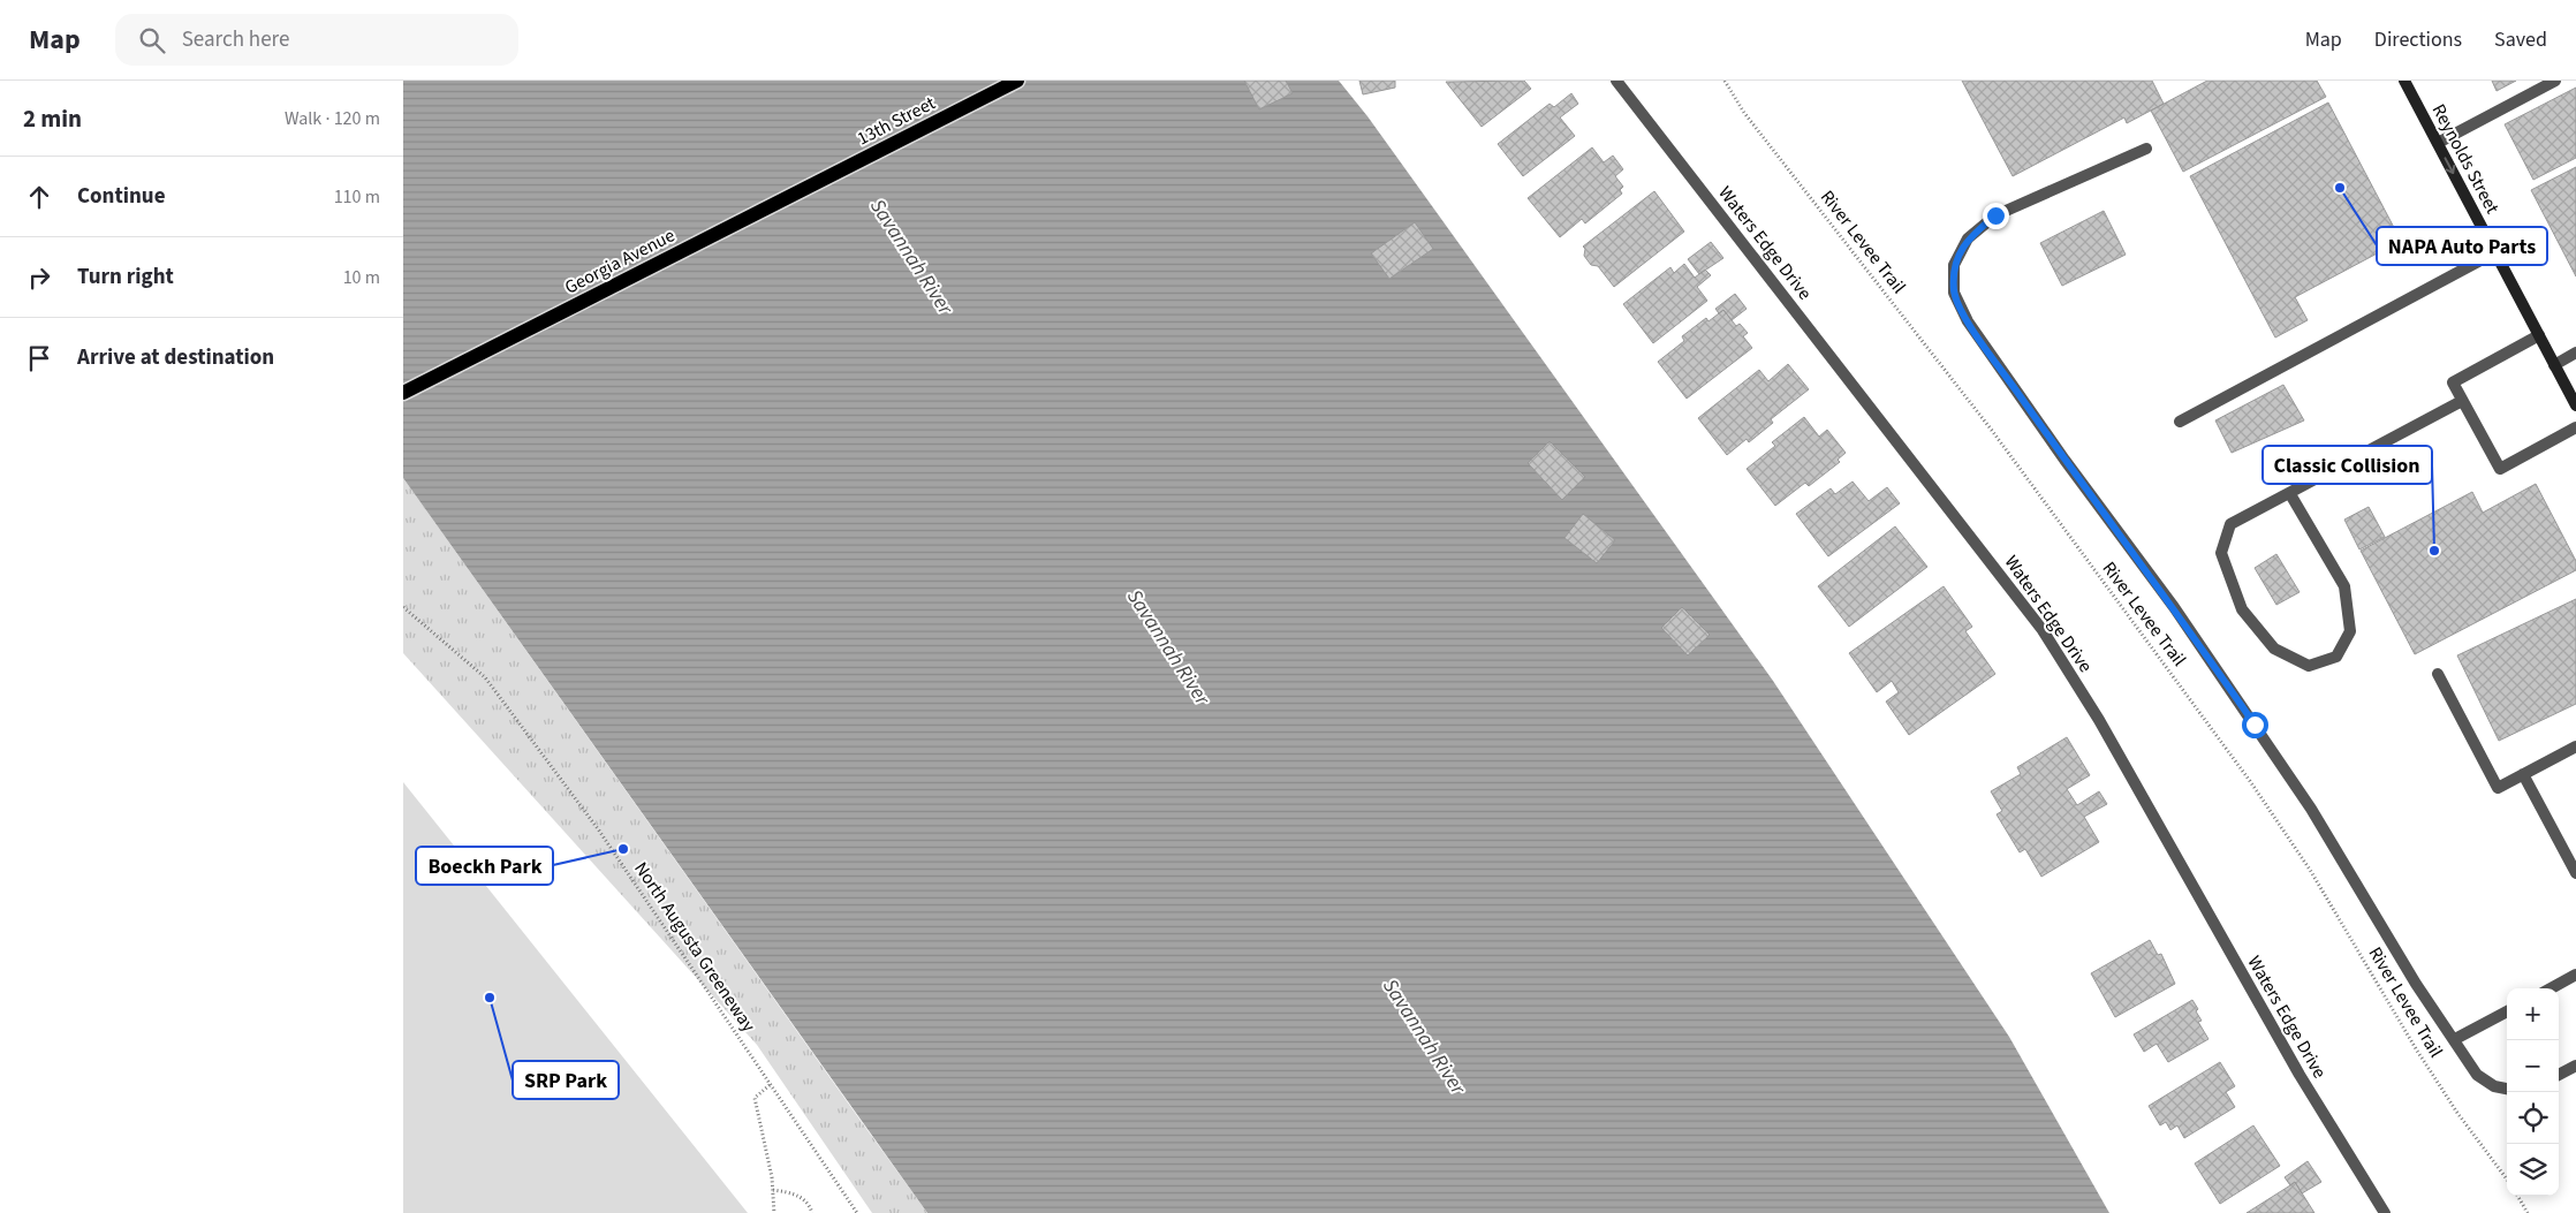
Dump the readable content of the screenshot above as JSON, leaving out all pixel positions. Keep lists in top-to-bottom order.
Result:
{
  "streets": {
    "main road": ["13th Street", "Reynolds Street", "Georgia Avenue"],
    "street": ["Waters Edge Drive"],
    "path": ["River Levee Trail", "North Augusta Greeneway"]
  },
  "crossings": [
    ["13th Street", "Georgia Avenue"]
  ],
  "water": ["Savannah River"],
  "places": [
    "NAPA Auto Parts",
    "Classic Collision",
    "Boeckh Park",
    "SRP Park"
  ],
  "page": {
    "header": "Map",
    "search": "Search here",
    "nav": ["Map", "Directions", "Saved"],
    "heading": ["2 min", "Walk · 120 m"],
    "list": [
      ["Continue", "110 m"],
      ["Turn right", "10 m"],
      "Arrive at destination"
    ],
    "map_buttons": ["+", "−"]
  }
}
